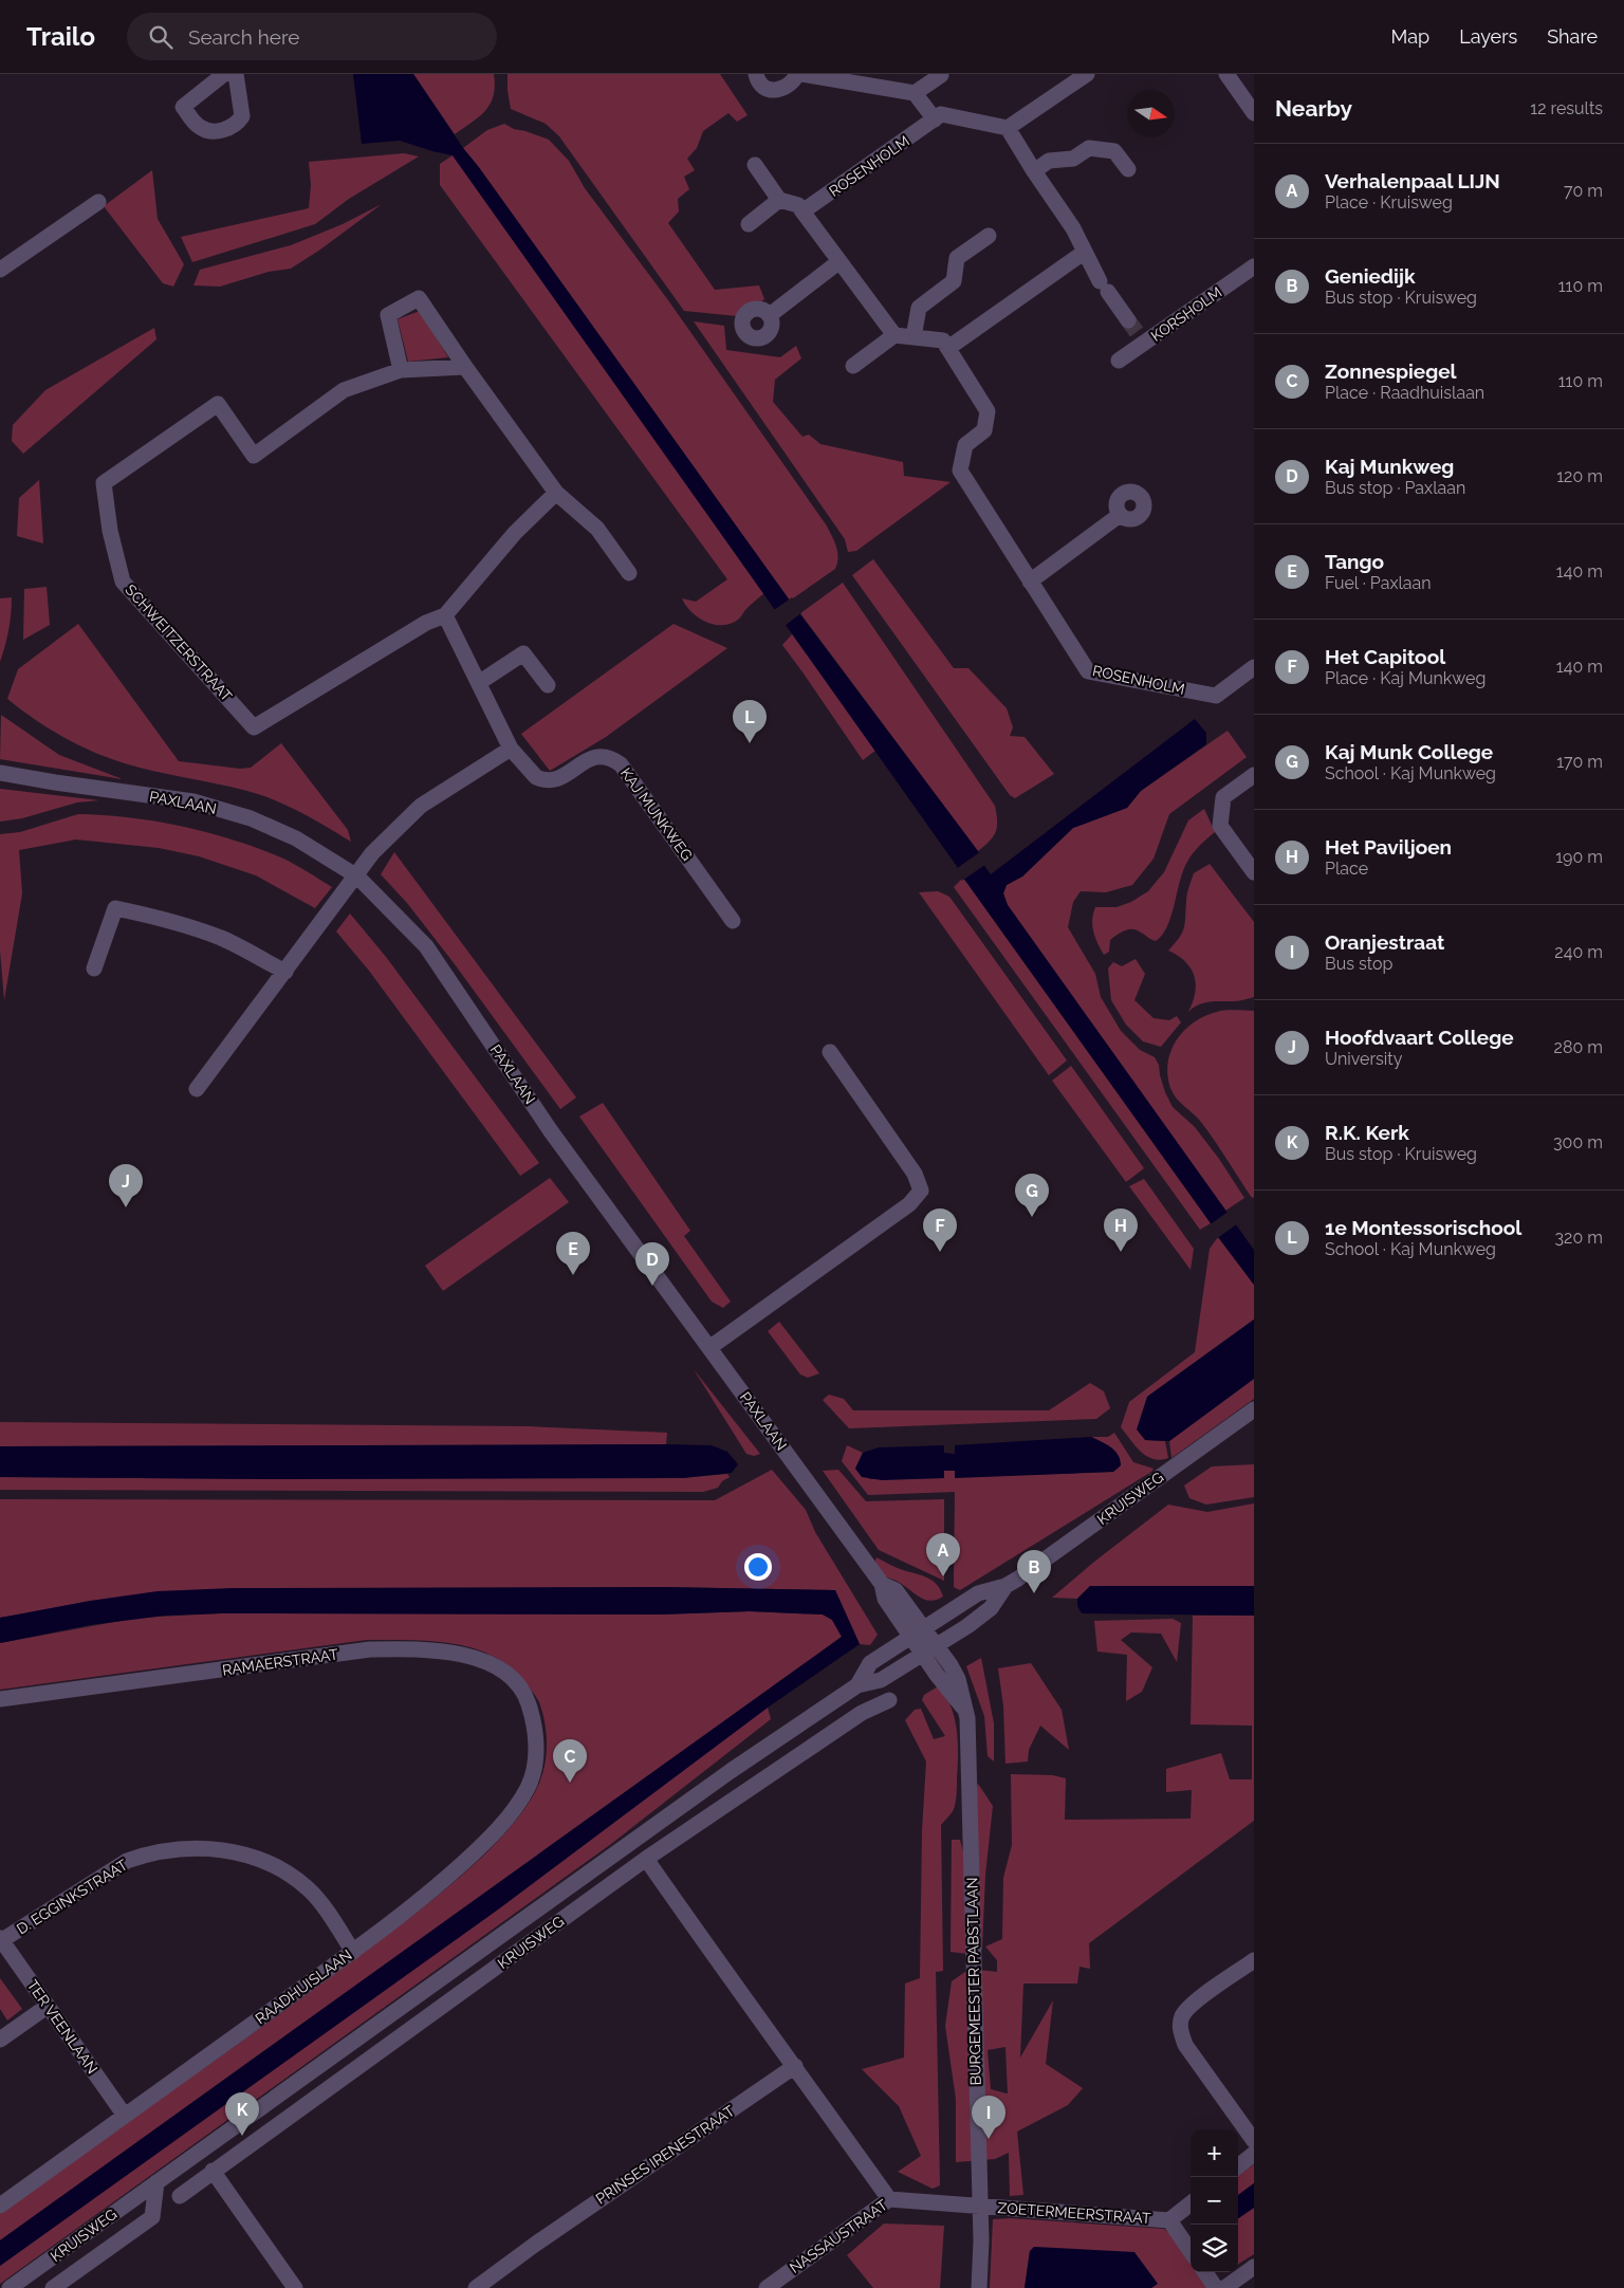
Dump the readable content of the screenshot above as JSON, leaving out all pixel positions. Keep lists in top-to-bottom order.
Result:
{
  "streets": {
    "street": [
      "ROSENHOLM",
      "KORSHOLM",
      "SCHWEITZERSTRAAT",
      "PAXLAAN",
      "KAJ MUNKWEG",
      "KRUISWEG",
      "RAMAERSTRAAT",
      "D. EGGINKSTRAAT",
      "BURGEMEESTER PABSTLAAN",
      "RAADHUISLAAN",
      "TER VEENLAAN",
      "PRINSES IRENESTRAAT",
      "ZOETERMEERSTRAAT",
      "NASSAUSTRAAT"
    ]
  },
  "crossings": [
    ["PAXLAAN", "KRUISWEG"],
    ["PAXLAAN", "BURGEMEESTER PABSTLAAN"],
    ["KRUISWEG", "BURGEMEESTER PABSTLAAN"],
    ["RAMAERSTRAAT", "RAADHUISLAAN"],
    ["D. EGGINKSTRAAT", "RAADHUISLAAN"],
    ["D. EGGINKSTRAAT", "TER VEENLAAN"],
    ["BURGEMEESTER PABSTLAAN", "ZOETERMEERSTRAAT"],
    ["BURGEMEESTER PABSTLAAN", "NASSAUSTRAAT"],
    ["RAADHUISLAAN", "TER VEENLAAN"],
    ["ZOETERMEERSTRAAT", "NASSAUSTRAAT"]
  ],
  "north": "right",
  "page": {
    "header": "Trailo",
    "search": "Search here",
    "nav": ["Map", "Layers", "Share"],
    "heading": ["Nearby", "12 results"],
    "list": [
      {
        "mark": "A",
        "name": "Verhalenpaal LIJN",
        "note": "Place · Kruisweg",
        "value": "70 m"
      },
      {
        "mark": "B",
        "name": "Geniedijk",
        "note": "Bus stop · Kruisweg",
        "value": "110 m"
      },
      {
        "mark": "C",
        "name": "Zonnespiegel",
        "note": "Place · Raadhuislaan",
        "value": "110 m"
      },
      {
        "mark": "D",
        "name": "Kaj Munkweg",
        "note": "Bus stop · Paxlaan",
        "value": "120 m"
      },
      {
        "mark": "E",
        "name": "Tango",
        "note": "Fuel · Paxlaan",
        "value": "140 m"
      },
      {
        "mark": "F",
        "name": "Het Capitool",
        "note": "Place · Kaj Munkweg",
        "value": "140 m"
      },
      {
        "mark": "G",
        "name": "Kaj Munk College",
        "note": "School · Kaj Munkweg",
        "value": "170 m"
      },
      {
        "mark": "H",
        "name": "Het Paviljoen",
        "note": "Place",
        "value": "190 m"
      },
      {
        "mark": "I",
        "name": "Oranjestraat",
        "note": "Bus stop",
        "value": "240 m"
      },
      {
        "mark": "J",
        "name": "Hoofdvaart College",
        "note": "University",
        "value": "280 m"
      },
      {
        "mark": "K",
        "name": "R.K. Kerk",
        "note": "Bus stop · Kruisweg",
        "value": "300 m"
      },
      {
        "mark": "L",
        "name": "1e Montessorischool",
        "note": "School · Kaj Munkweg",
        "value": "320 m"
      }
    ],
    "pins": [
      "L",
      "J",
      "G",
      "F",
      "H",
      "E",
      "D",
      "A",
      "B",
      "C",
      "K",
      "I"
    ],
    "map_buttons": ["+", "−"]
  }
}
